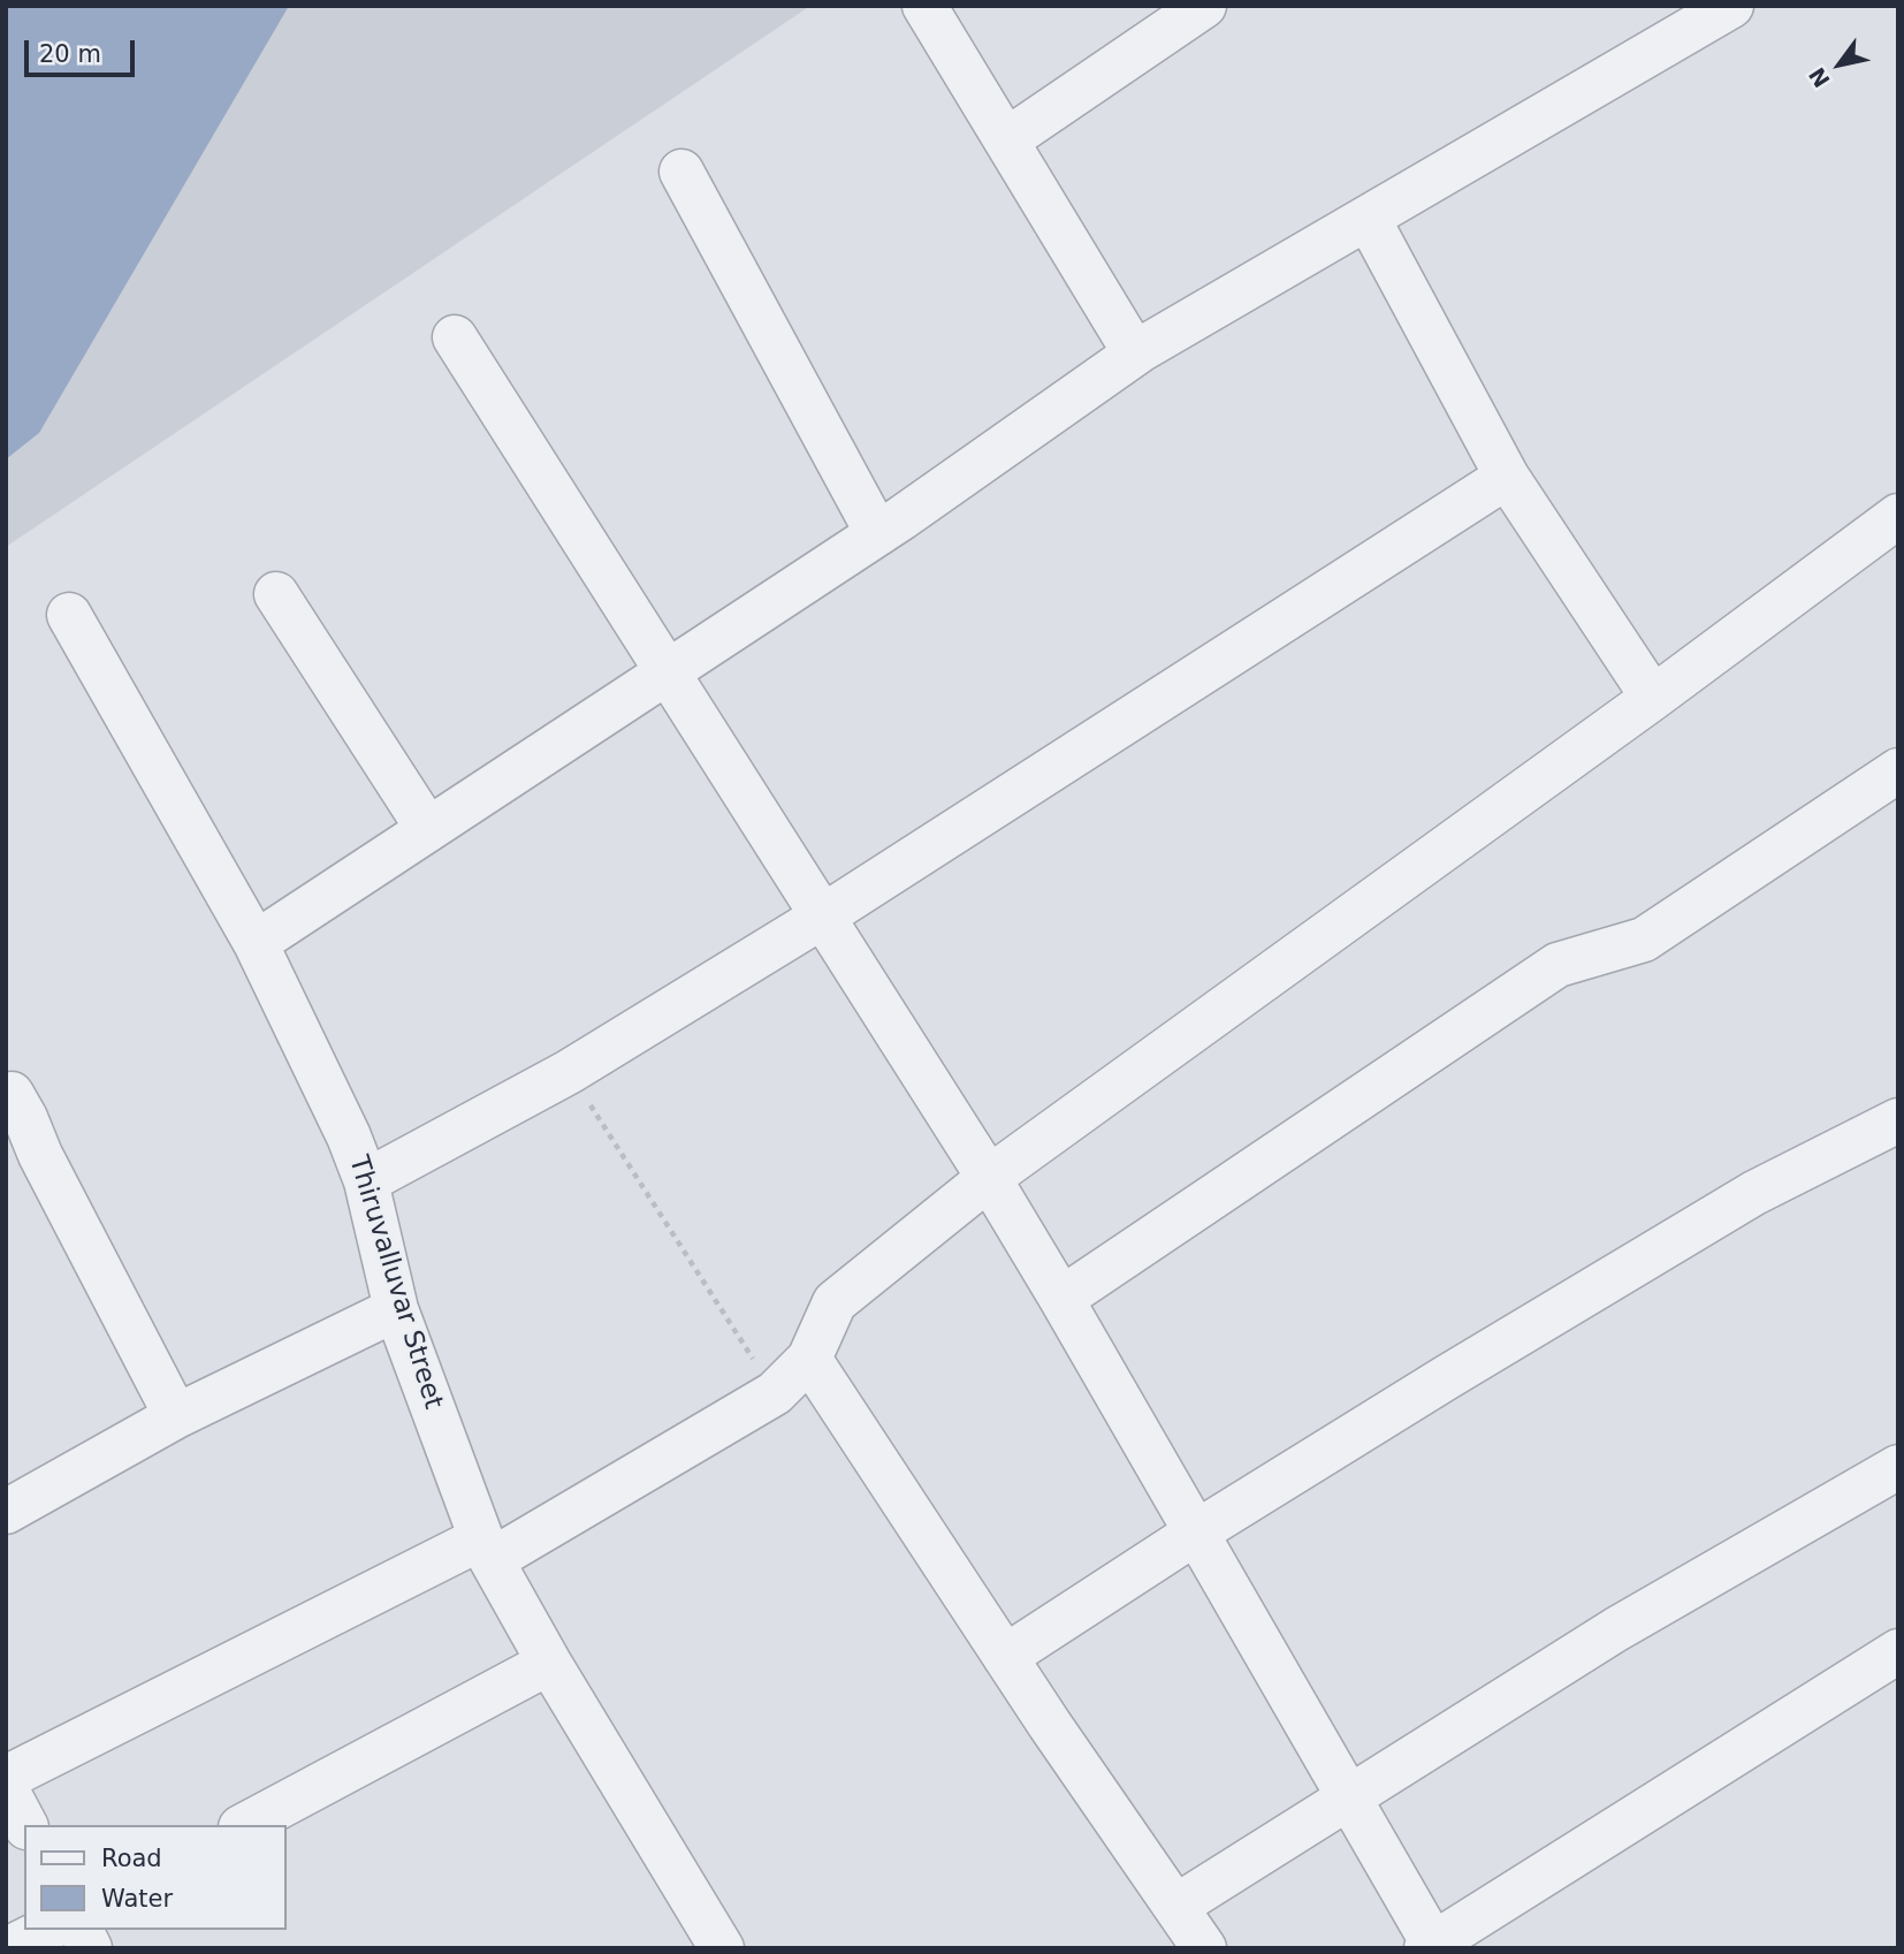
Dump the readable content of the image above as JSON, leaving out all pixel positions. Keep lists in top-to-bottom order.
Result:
{
  "streets": {
    "street": ["Thiruvalluvar Street"]
  },
  "legend": ["Road", "Water"],
  "scale_bar": "20 m",
  "north": "bottom left"
}
